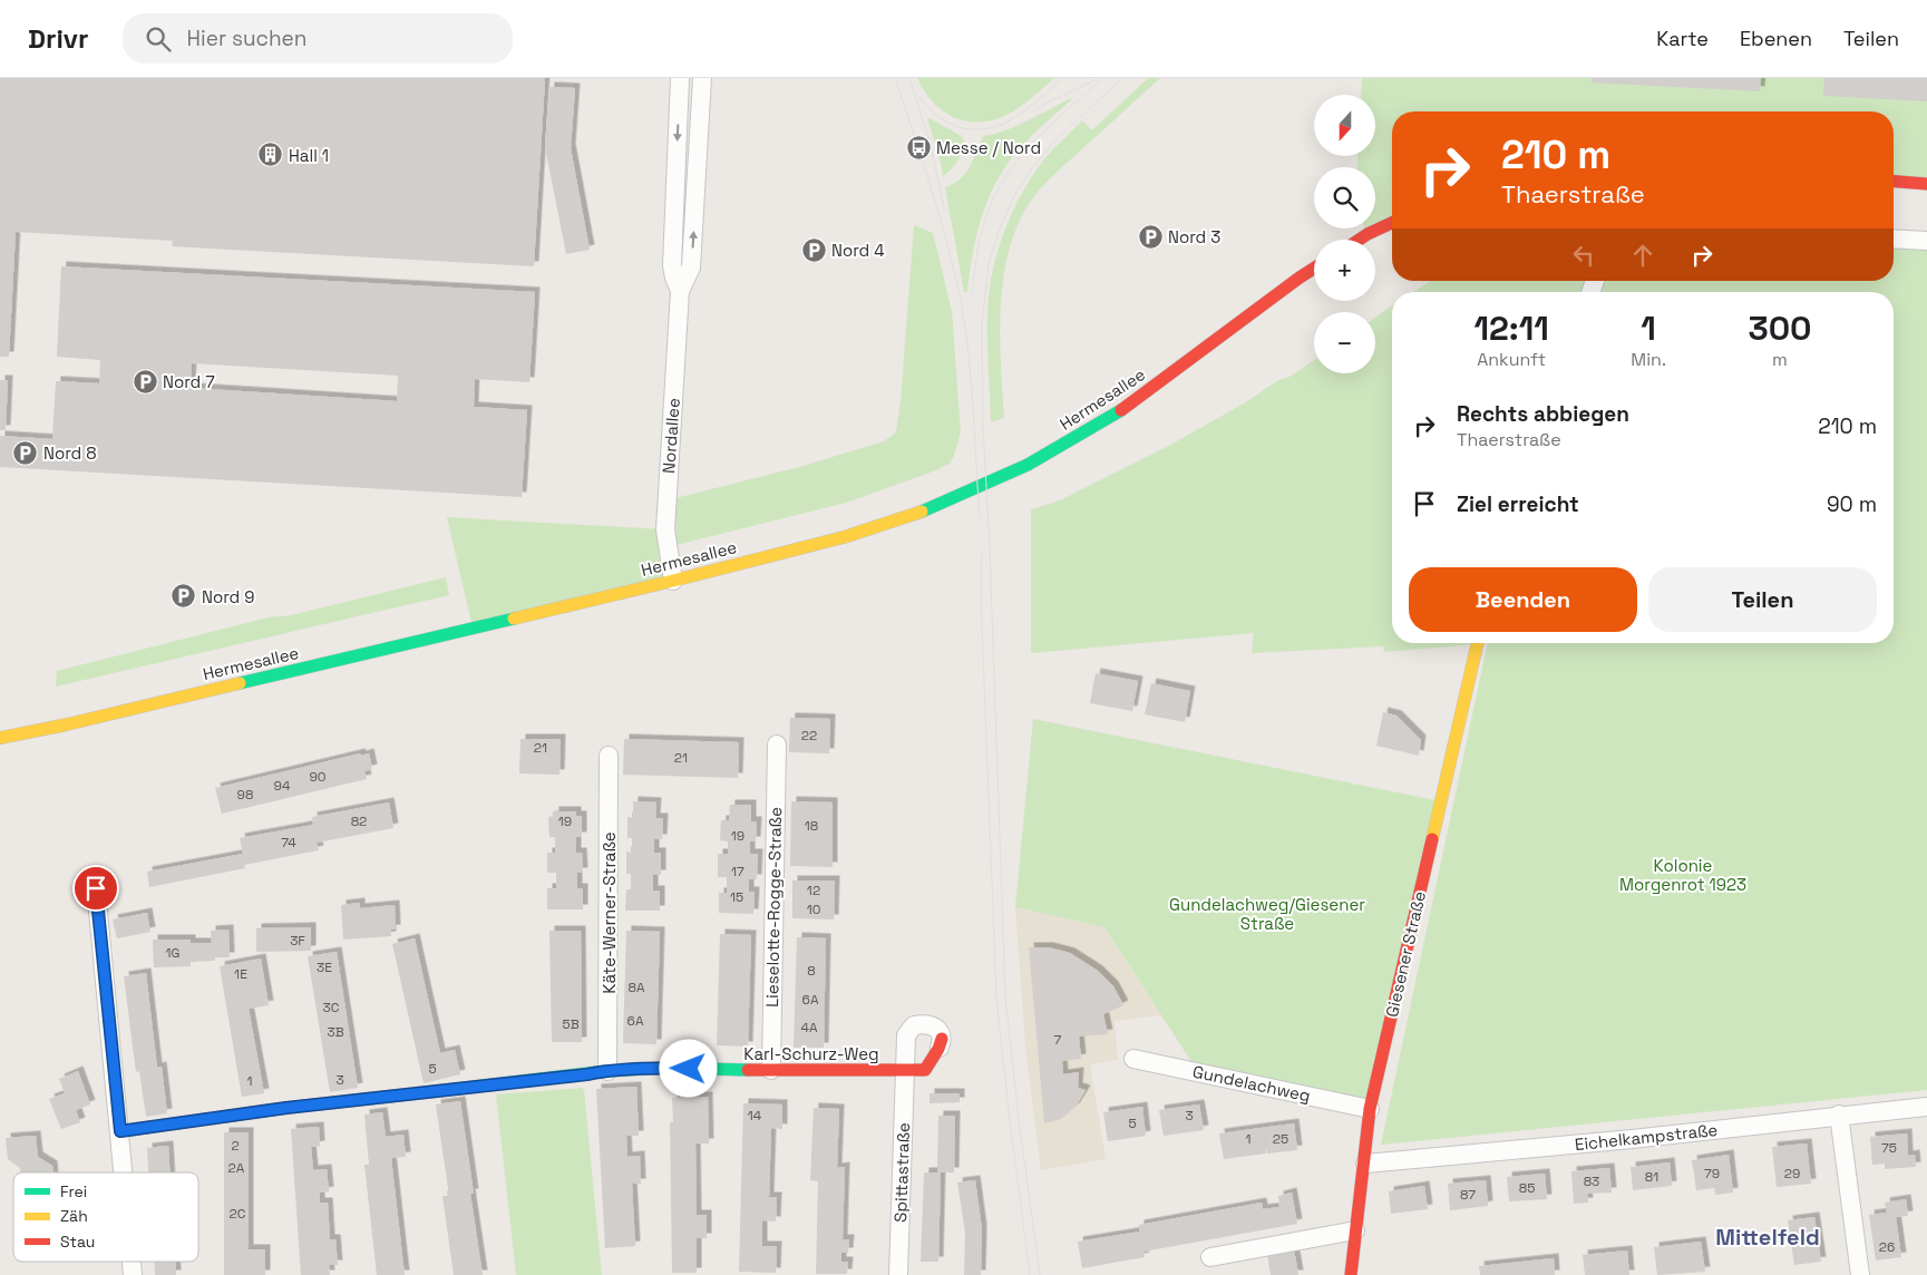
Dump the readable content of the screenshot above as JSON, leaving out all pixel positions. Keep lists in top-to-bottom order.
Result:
{
  "streets": {
    "main road": [
      "Hermesallee",
      "Giesener Straße",
      "Karl-Schurz-Weg",
      "Spittastraße"
    ],
    "street": [
      "Nordallee",
      "Lieselotte-Rogge-Straße",
      "Käte-Werner-Straße",
      "Gundelachweg",
      "Eichelkampstraße"
    ]
  },
  "crossings": [
    ["Hermesallee", "Nordallee"],
    ["Lieselotte-Rogge-Straße", "Karl-Schurz-Weg"],
    ["Käte-Werner-Straße", "Karl-Schurz-Weg"],
    ["Giesener Straße", "Gundelachweg"],
    ["Giesener Straße", "Eichelkampstraße"],
    ["Karl-Schurz-Weg", "Spittastraße"]
  ],
  "districts": ["Mittelfeld"],
  "parks": ["Kolonie Morgenrot 1923", "Gundelachweg/Giesener Straße"],
  "places": {
    "bus stop": ["Messe / Nord"],
    "building": ["Hall 1"],
    "parking": [
      "Nord 3",
      "Nord 4",
      "Nord 7",
      "Nord 8",
      "Nord 9"
    ]
  },
  "house_numbers": [
    "22",
    "21",
    "21",
    "90",
    "94",
    "98",
    "82",
    "19",
    "18",
    "19",
    "74",
    "17",
    "12",
    "15",
    "10",
    "3F",
    "1G",
    "3E",
    "8",
    "1E",
    "8A",
    "6A",
    "3C",
    "6A",
    "5B",
    "4A",
    "3B",
    "7",
    "5",
    "3",
    "1",
    "14",
    "3",
    "5",
    "1",
    "25",
    "2",
    "75",
    "2A",
    "79",
    "29",
    "81",
    "83",
    "85",
    "87",
    "2C",
    "26"
  ],
  "legend": ["Frei", "Zäh", "Stau"],
  "north": "bottom",
  "page": {
    "header": "Drivr",
    "search": "Hier suchen",
    "nav": ["Karte", "Ebenen", "Teilen"],
    "map_buttons": ["+", "−"],
    "turn": ["210 m", "Thaerstraße"],
    "eta": [
      "12:11",
      "Ankunft",
      "1",
      "Min.",
      "300",
      "m"
    ],
    "list": [
      {
        "name": "Rechts abbiegen",
        "note": "Thaerstraße",
        "value": "210 m"
      },
      {
        "name": "Ziel erreicht",
        "value": "90 m"
      }
    ],
    "buttons": ["Beenden", "Teilen"]
  }
}
